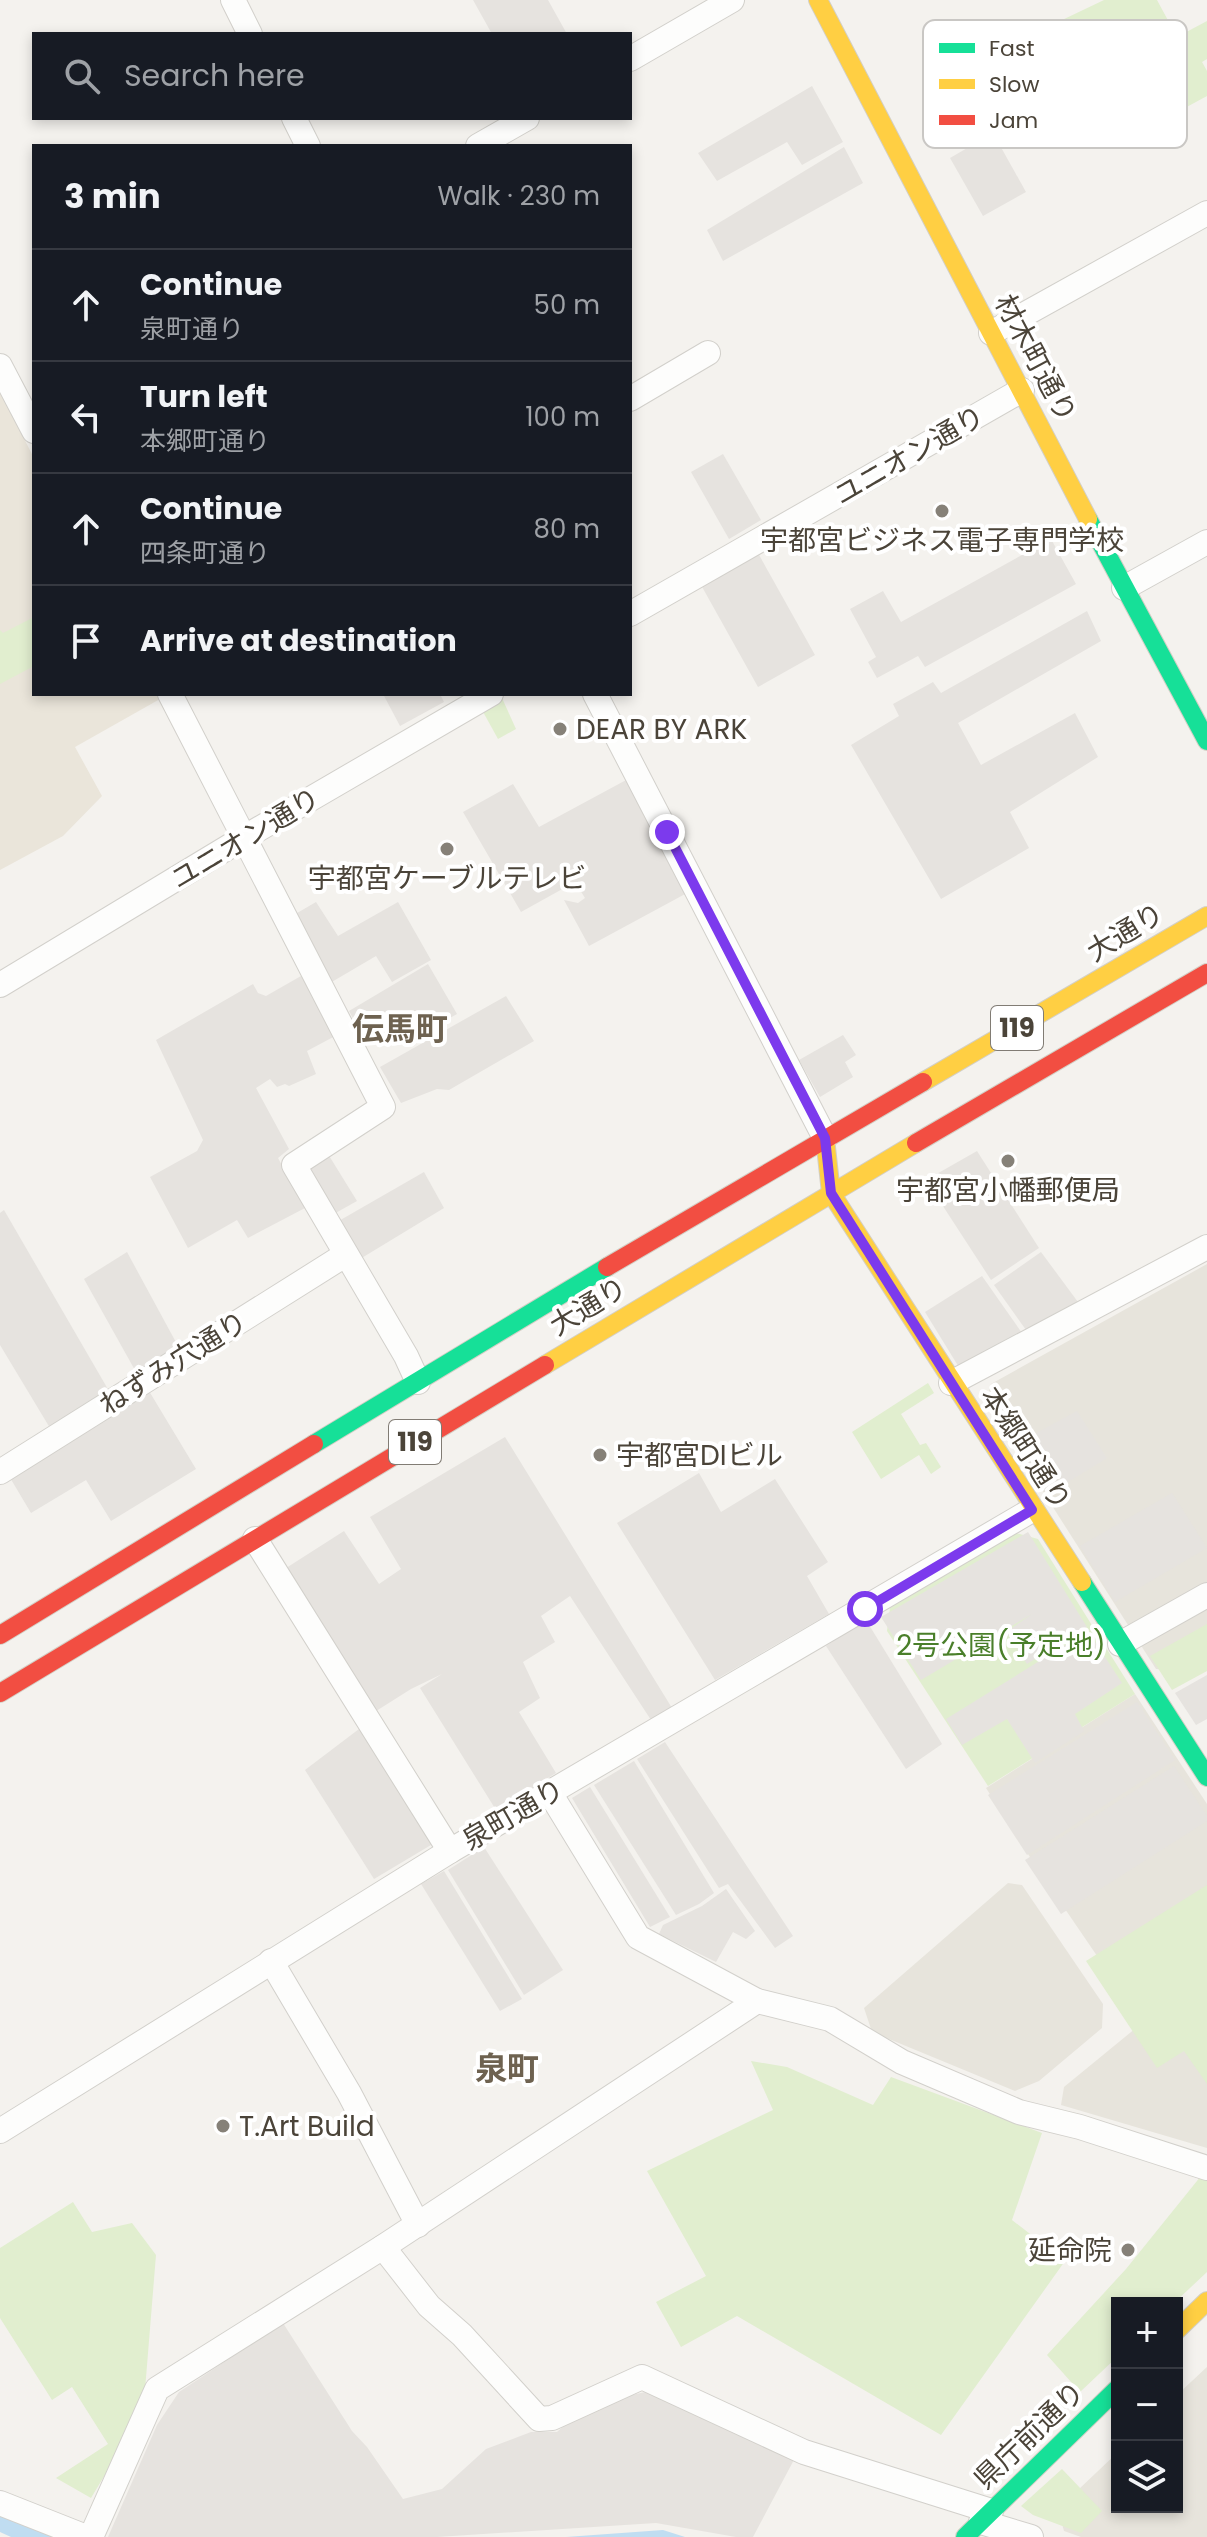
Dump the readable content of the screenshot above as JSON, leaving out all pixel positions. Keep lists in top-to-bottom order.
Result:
{
  "streets": {
    "main road": [
      "材木町通り",
      "大通り",
      "119",
      "本郷町通り",
      "県庁前通り"
    ],
    "street": ["ユニオン通り", "ねずみ穴通り", "泉町通り"]
  },
  "crossings": [
    ["材木町通り", "ユニオン通り"],
    ["大通り", "本郷町通り"],
    ["本郷町通り", "泉町通り"]
  ],
  "districts": ["伝馬町", "泉町"],
  "parks": ["2号公園(予定地)"],
  "places": [
    "宇都宮ビジネス電子専門学校",
    "DEAR BY ARK",
    "宇都宮ケーブルテレビ",
    "宇都宮小幡郵便局",
    "宇都宮DIビル",
    "T.Art Build",
    "延命院"
  ],
  "legend": ["Fast", "Slow", "Jam"],
  "page": {
    "search": "Search here",
    "heading": ["3 min", "Walk · 230 m"],
    "list": [
      ["Continue", "泉町通り", "50 m"],
      ["Turn left", "本郷町通り", "100 m"],
      ["Continue", "四条町通り", "80 m"],
      "Arrive at destination"
    ],
    "map_buttons": ["+", "−"]
  }
}
